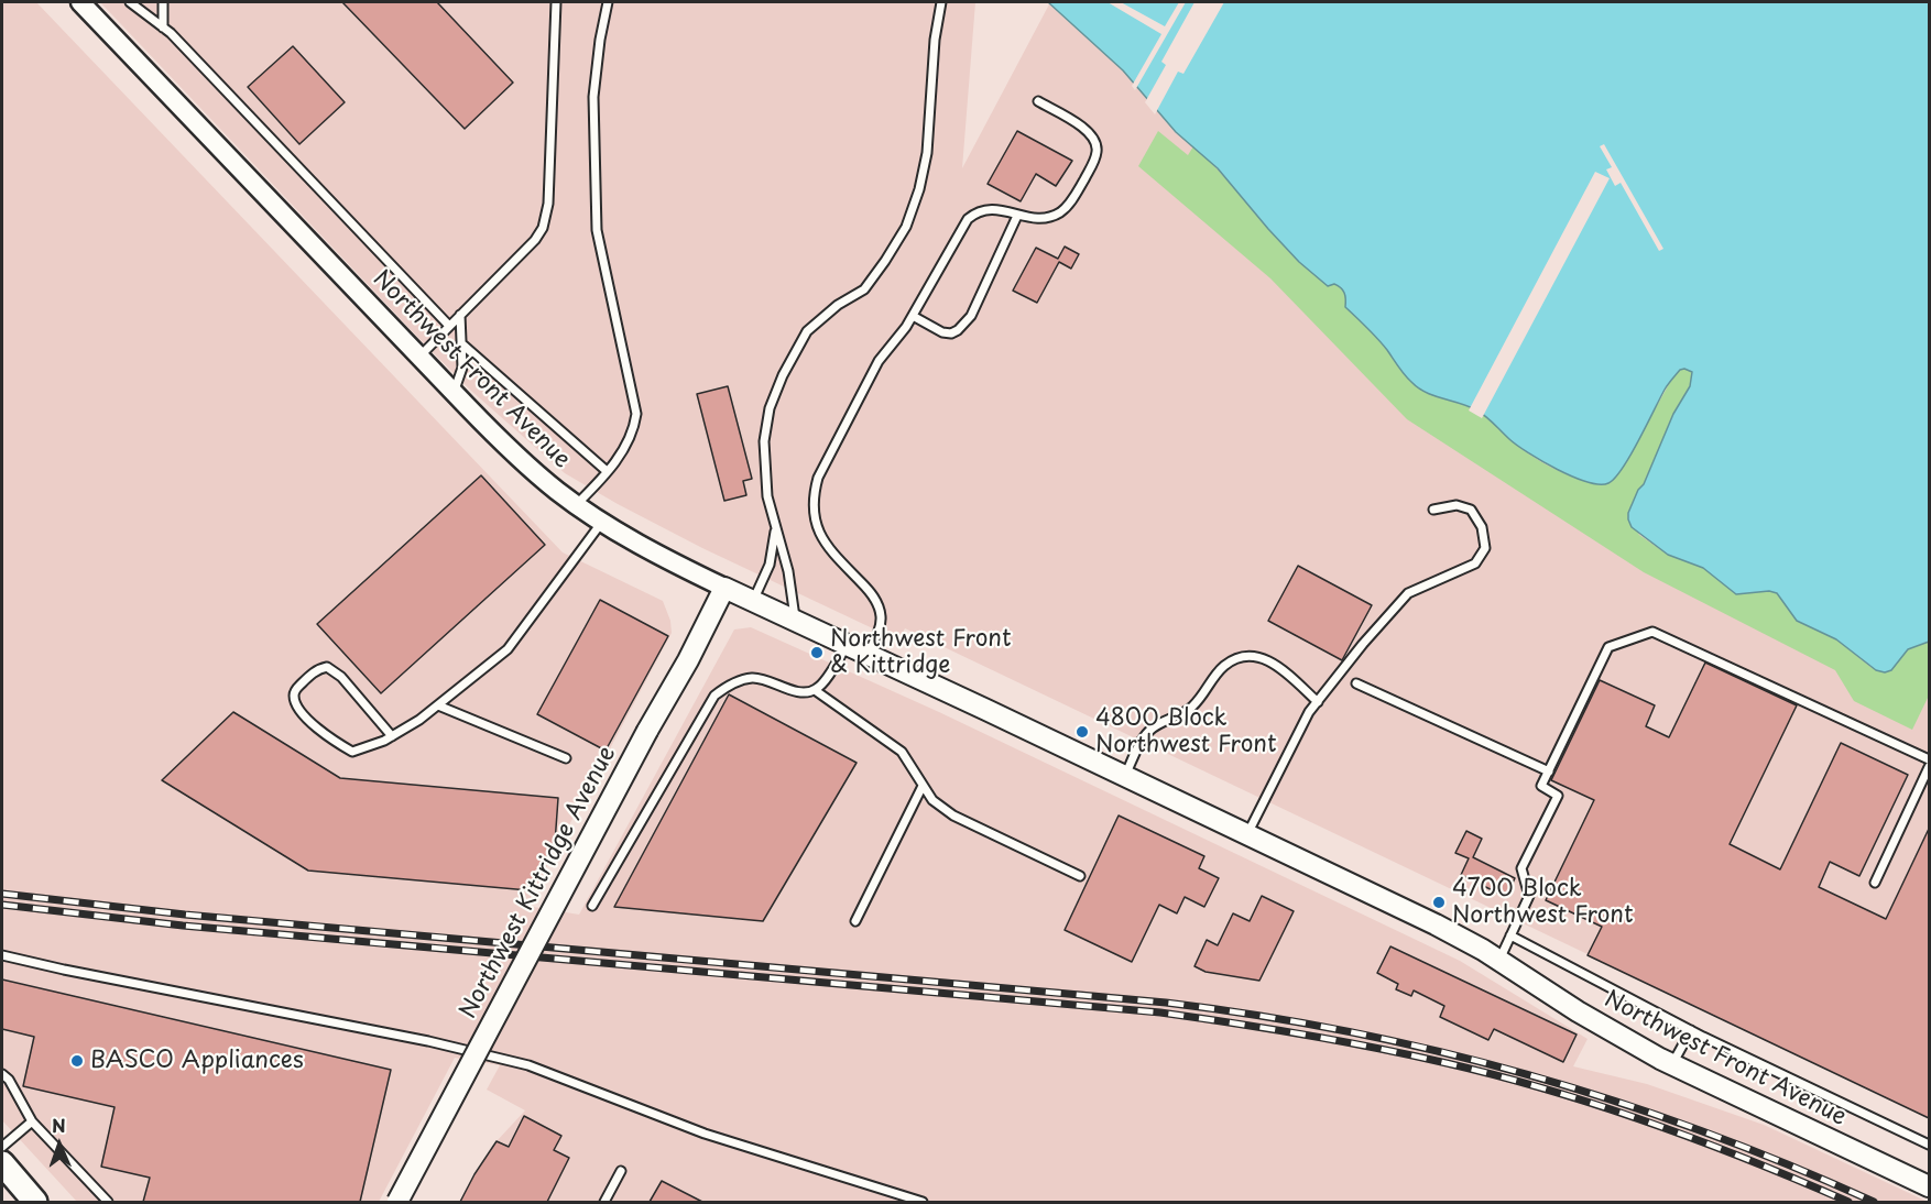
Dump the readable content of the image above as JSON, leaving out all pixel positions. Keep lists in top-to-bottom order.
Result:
{
  "streets": {
    "main road": ["Northwest Front Avenue", "Northwest Kittridge Avenue"]
  },
  "crossings": [
    ["Northwest Front Avenue", "Northwest Kittridge Avenue"]
  ],
  "places": [
    "Northwest Front & Kittridge",
    "4800 Block Northwest Front",
    "4700 Block Northwest Front",
    "BASCO Appliances"
  ],
  "north": "top"
}
